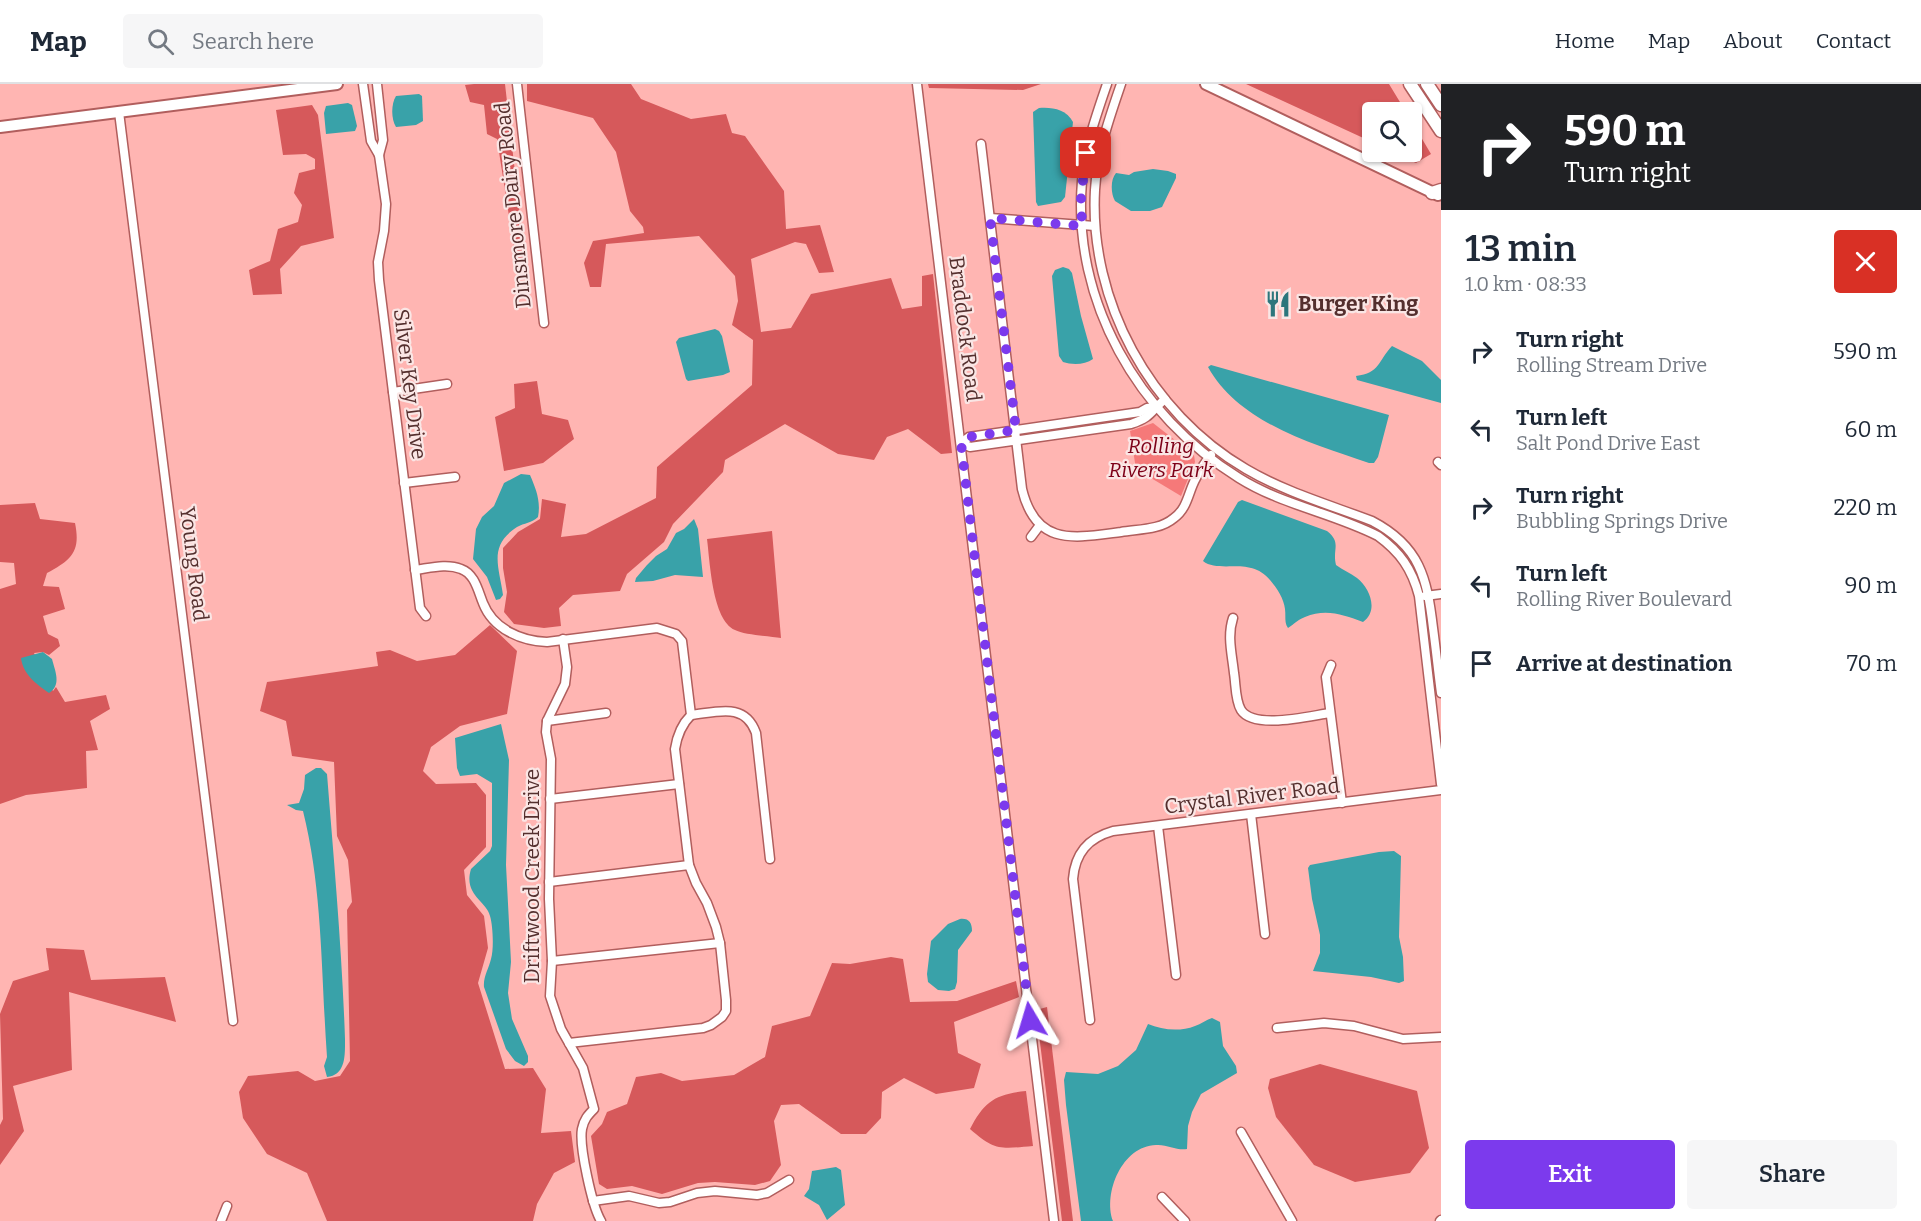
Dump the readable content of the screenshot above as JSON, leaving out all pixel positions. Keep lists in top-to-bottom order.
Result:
{
  "streets": {
    "street": [
      "Dinsmore Dairy Road",
      "Braddock Road",
      "Silver Key Drive",
      "Young Road",
      "Crystal River Road",
      "Driftwood Creek Drive"
    ]
  },
  "parks": ["Rolling Rivers Park"],
  "places": {
    "restaurant": ["Burger King"]
  },
  "page": {
    "header": "Map",
    "search": "Search here",
    "nav": [
      "Home",
      "Map",
      "About",
      "Contact"
    ],
    "turn": ["590 m", "Turn right"],
    "heading": ["13 min", "1.0 km · 08:33"],
    "list": [
      {
        "name": "Turn right",
        "note": "Rolling Stream Drive",
        "value": "590 m"
      },
      {
        "name": "Turn left",
        "note": "Salt Pond Drive East",
        "value": "60 m"
      },
      {
        "name": "Turn right",
        "note": "Bubbling Springs Drive",
        "value": "220 m"
      },
      {
        "name": "Turn left",
        "note": "Rolling River Boulevard",
        "value": "90 m"
      },
      {
        "name": "Arrive at destination",
        "value": "70 m"
      }
    ],
    "buttons": ["Exit", "Share"]
  }
}
